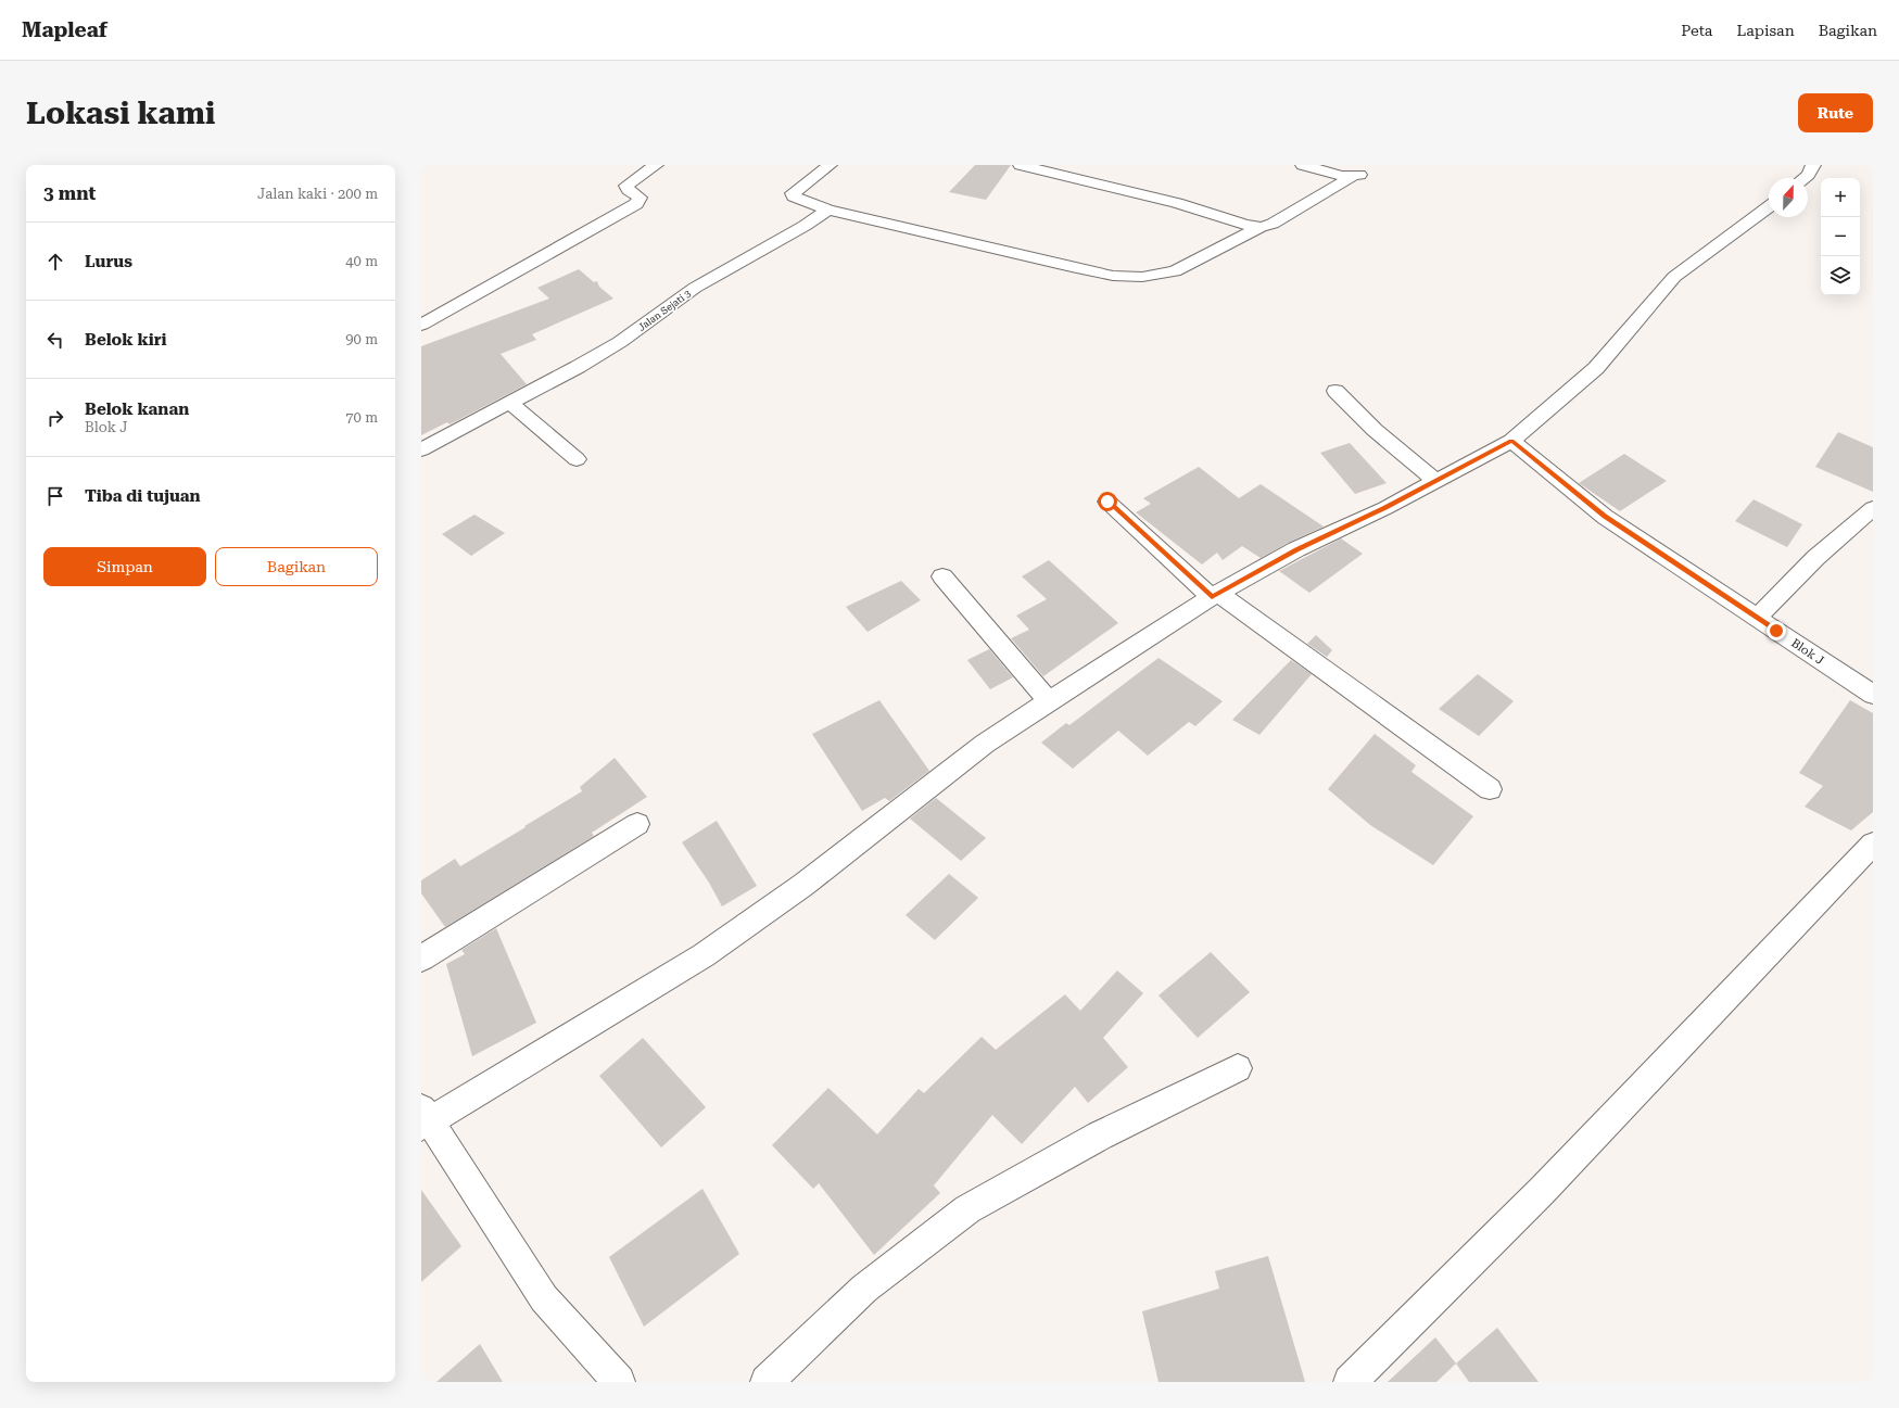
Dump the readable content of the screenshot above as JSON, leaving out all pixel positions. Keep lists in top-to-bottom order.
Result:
{
  "streets": {
    "street": ["Jalan Sejati 3", "Blok J"]
  },
  "north": "top",
  "page": {
    "header": "Mapleaf",
    "nav": ["Peta", "Lapisan", "Bagikan"],
    "buttons": [
      "Rute",
      ["Simpan", "Bagikan"]
    ],
    "title": "Lokasi kami",
    "heading": ["3 mnt", "Jalan kaki · 200 m"],
    "map_buttons": ["+", "−"],
    "list": [
      ["Lurus", "40 m"],
      ["Belok kiri", "90 m"],
      ["Belok kanan", "Blok J", "70 m"],
      "Tiba di tujuan"
    ]
  }
}
